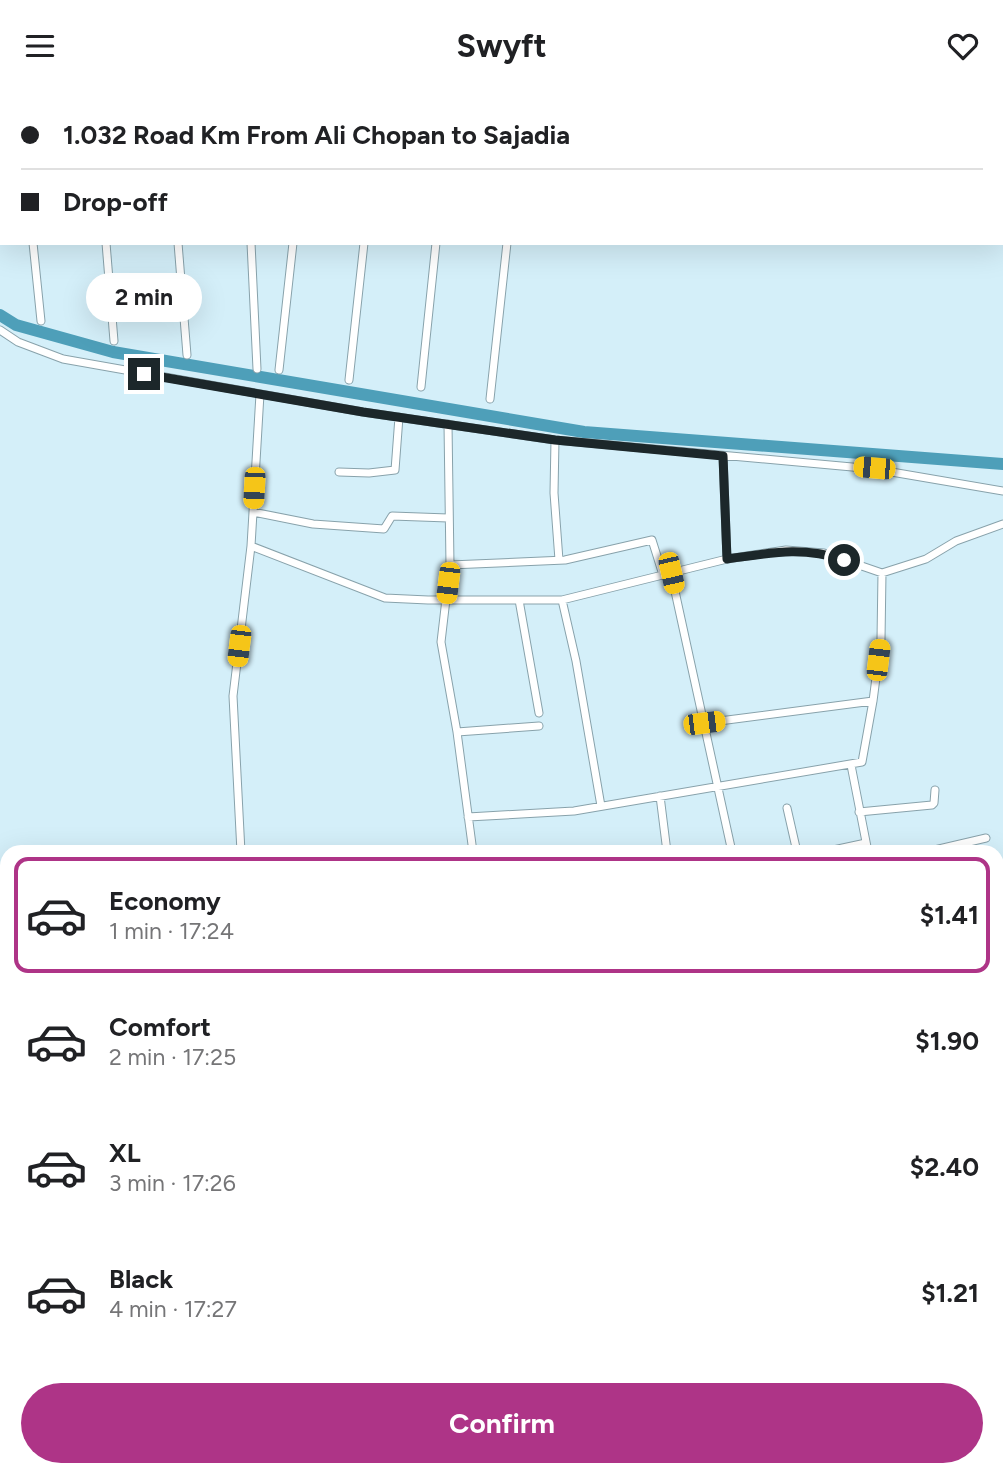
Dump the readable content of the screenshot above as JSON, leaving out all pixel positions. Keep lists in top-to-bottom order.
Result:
{
  "page": {
    "header": "Swyft",
    "banner": ["1.032 Road Km From Ali Chopan to Sajadia", "Drop-off"],
    "bubble": "2 min",
    "list": [
      {
        "name": "Economy",
        "note": "1 min · 17:24",
        "value": "$1.41"
      },
      {
        "name": "Comfort",
        "note": "2 min · 17:25",
        "value": "$1.90"
      },
      {
        "name": "XL",
        "note": "3 min · 17:26",
        "value": "$2.40"
      },
      {
        "name": "Black",
        "note": "4 min · 17:27",
        "value": "$1.21"
      }
    ],
    "buttons": "Confirm"
  }
}
